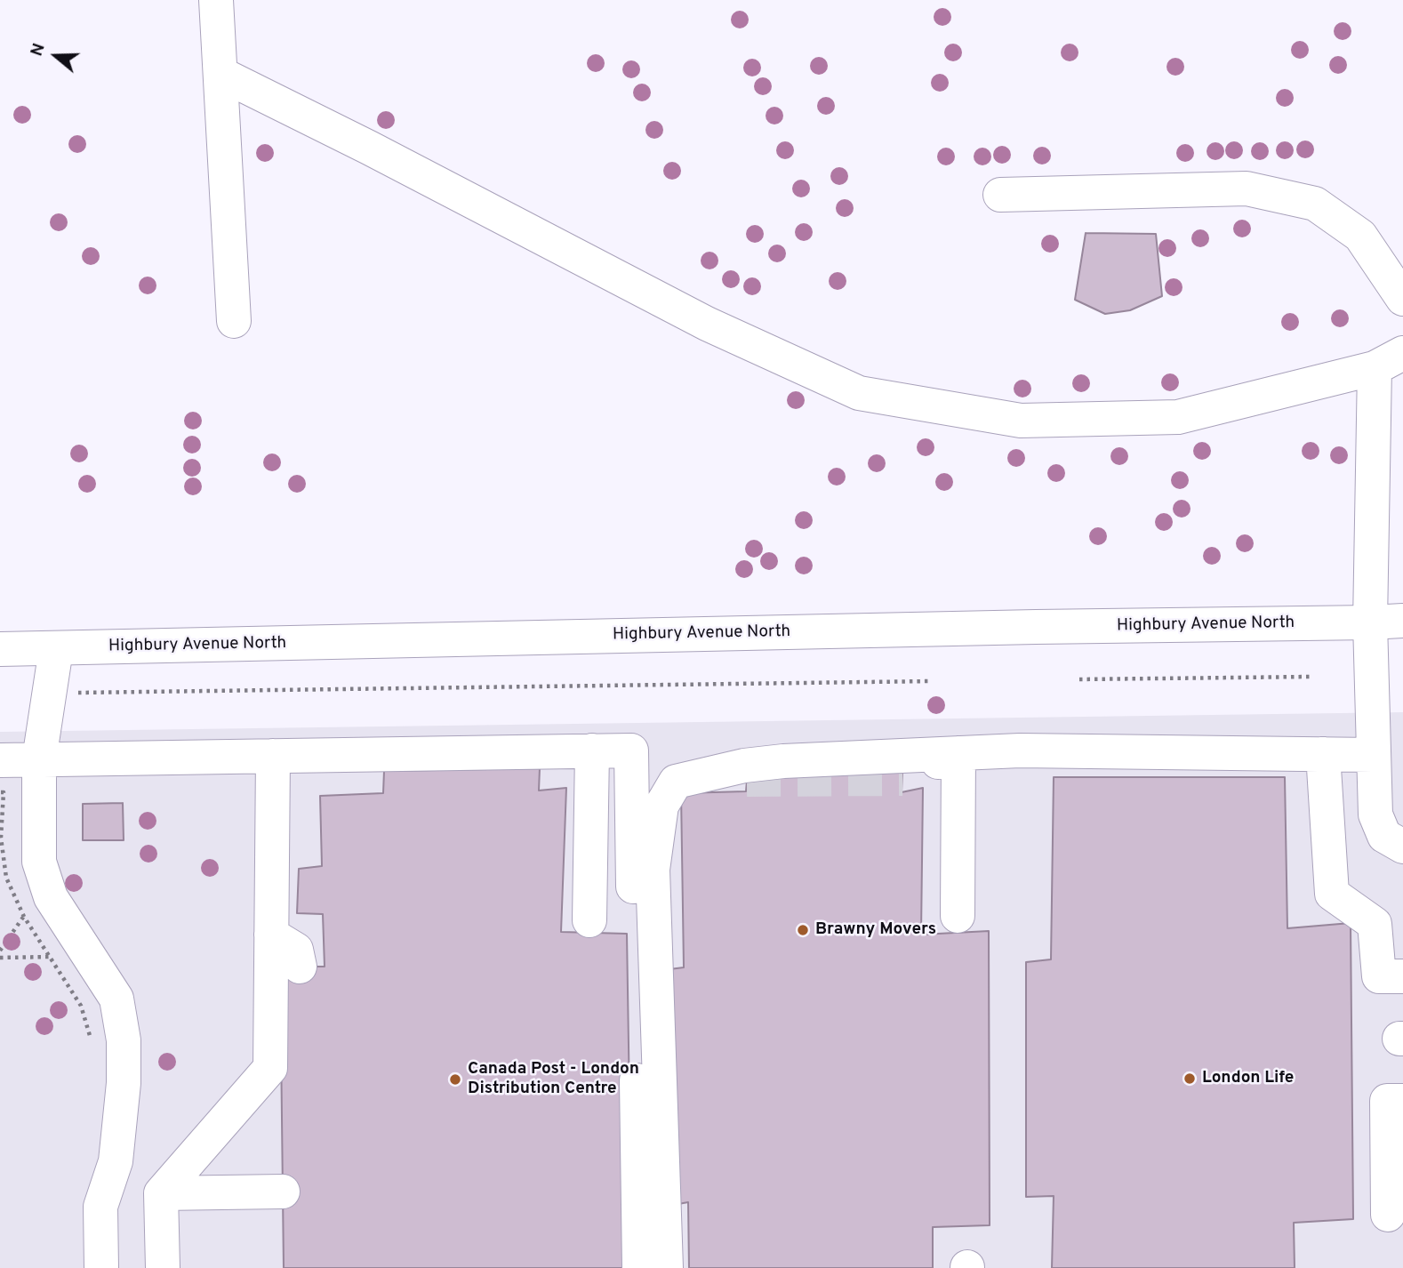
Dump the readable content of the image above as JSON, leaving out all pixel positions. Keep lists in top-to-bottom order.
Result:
{
  "streets": {
    "main road": ["Highbury Avenue North"]
  },
  "places": ["Brawny Movers", "London Life", "Canada Post - London Distribution Centre"],
  "north": "left"
}
